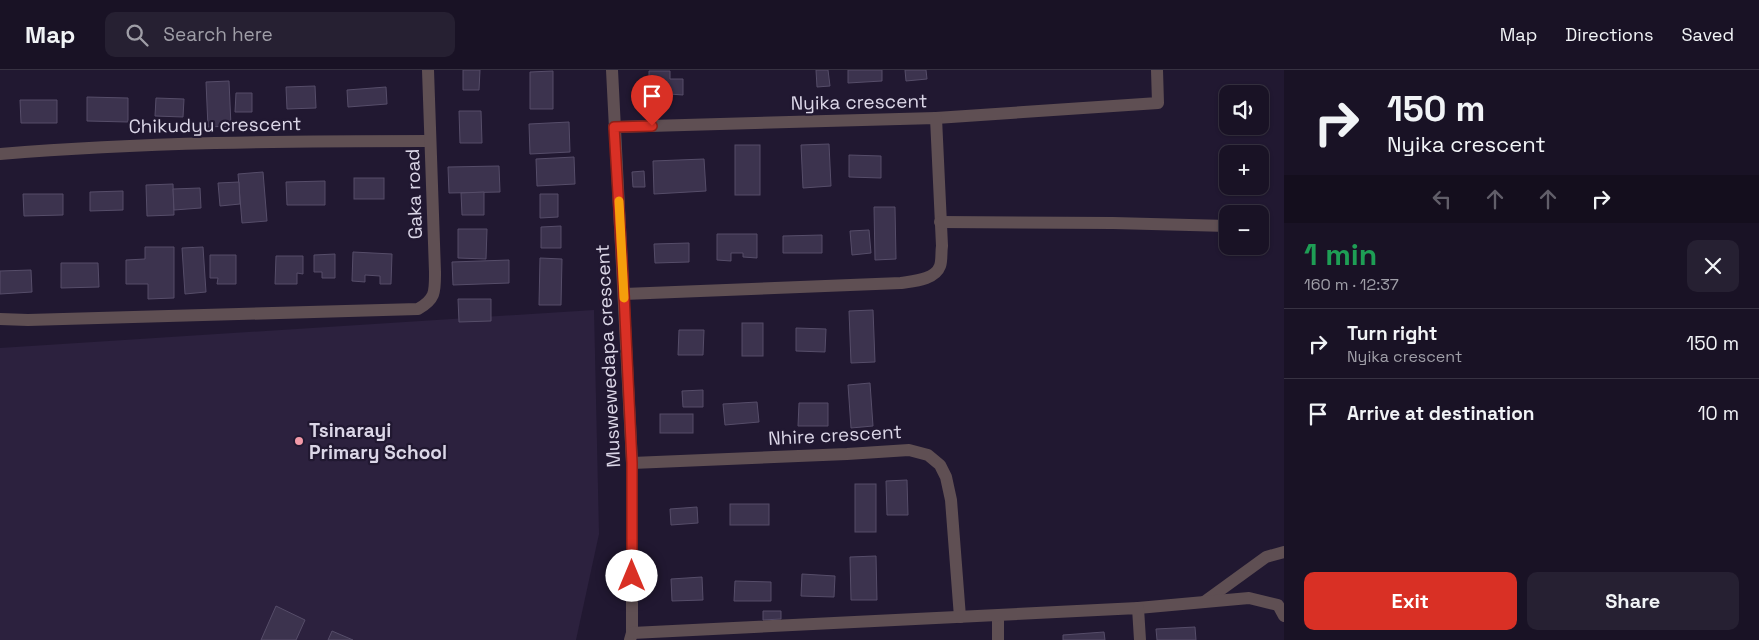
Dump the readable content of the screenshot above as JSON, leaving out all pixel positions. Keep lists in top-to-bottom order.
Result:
{
  "streets": {
    "street": [
      "Nyika crescent",
      "Chikudyu crescent",
      "Gaka road",
      "Muswewedapa crescent",
      "Nhire crescent"
    ]
  },
  "crossings": [
    ["Nyika crescent", "Muswewedapa crescent"],
    ["Chikudyu crescent", "Gaka road"],
    ["Muswewedapa crescent", "Nhire crescent"]
  ],
  "places": ["Tsinarayi Primary School"],
  "page": {
    "header": "Map",
    "search": "Search here",
    "nav": ["Map", "Directions", "Saved"],
    "turn": ["150 m", "Nyika crescent"],
    "map_buttons": ["+", "−"],
    "heading": ["1 min", "160 m · 12:37"],
    "list": [
      {
        "name": "Turn right",
        "note": "Nyika crescent",
        "value": "150 m"
      },
      {
        "name": "Arrive at destination",
        "value": "10 m"
      }
    ],
    "buttons": ["Exit", "Share"]
  }
}
